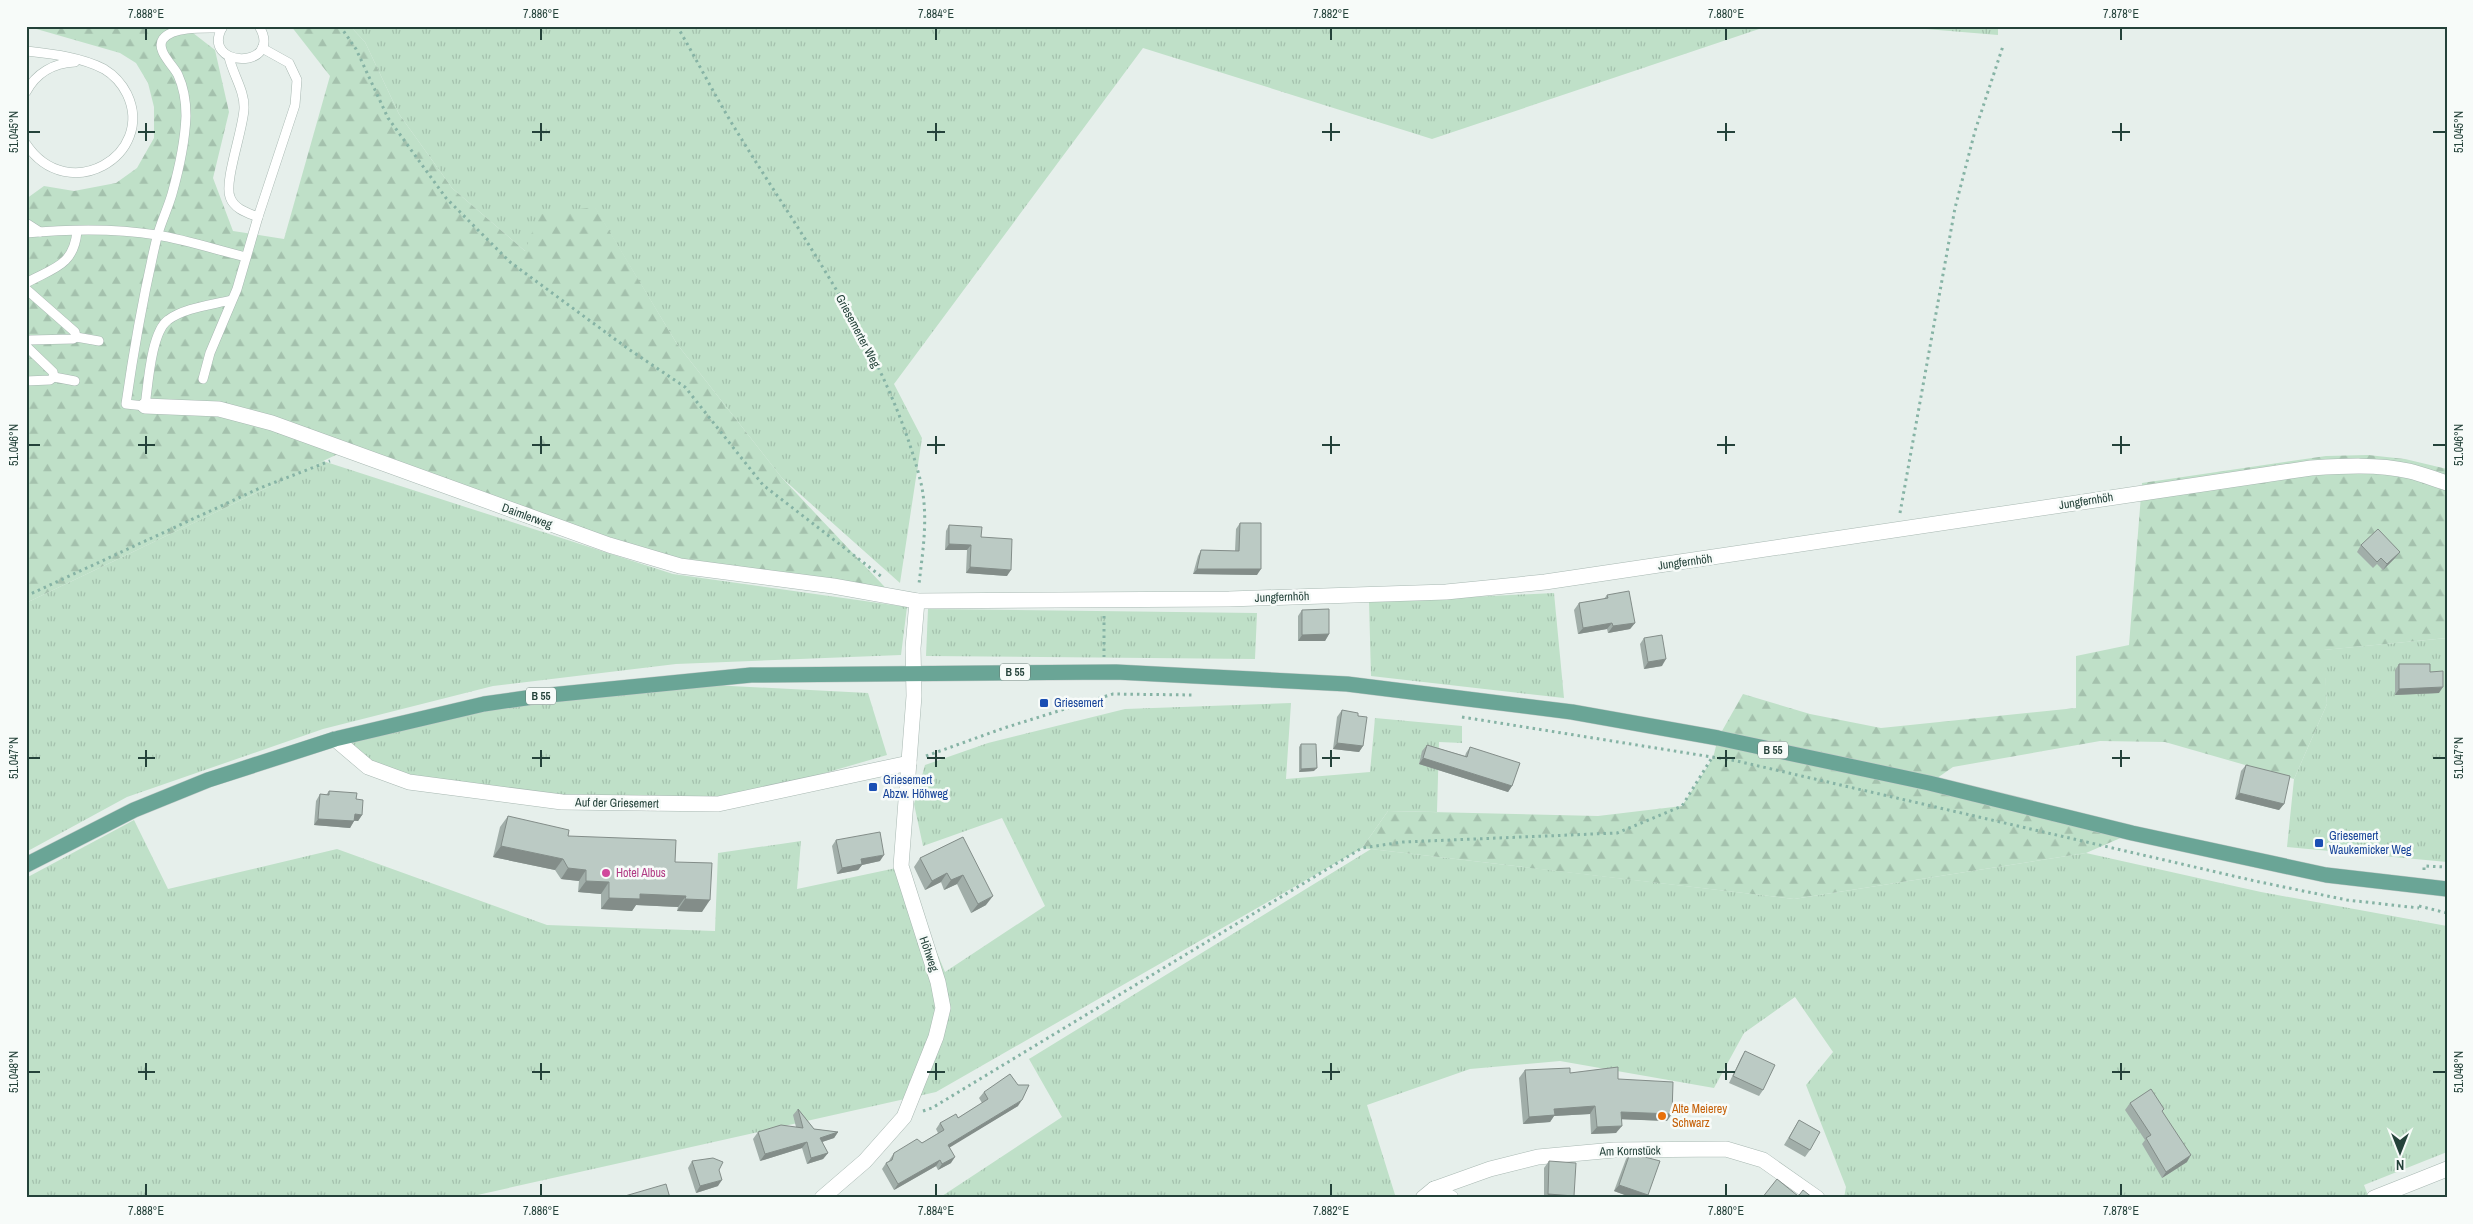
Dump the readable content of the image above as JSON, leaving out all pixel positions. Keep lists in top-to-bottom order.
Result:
{
  "streets": {
    "main road": ["B 55"],
    "street": [
      "Jungfernhöh",
      "Daimlerweg",
      "Auf der Griesemert",
      "Höhweg",
      "Am Kornstück"
    ],
    "path": ["Griesemerter Weg"]
  },
  "crossings": [
    ["Griesemerter Weg", "Jungfernhöh"],
    ["Griesemerter Weg", "Daimlerweg"],
    ["Jungfernhöh", "Daimlerweg"],
    ["B 55", "Auf der Griesemert"],
    ["B 55", "Höhweg"],
    ["Auf der Griesemert", "Höhweg"]
  ],
  "places": {
    "transit": ["Griesemert", "Griesemert Abzw. Höhweg", "Griesemert Waukemicker Weg"],
    "other": ["Hotel Albus", "Alte Meierey Schwarz"]
  },
  "north": "bottom",
  "coordinates": [
    "7.888°E",
    "7.886°E",
    "7.884°E",
    "7.882°E",
    "7.880°E",
    "7.878°E",
    "51.045°N",
    "51.046°N",
    "51.047°N",
    "51.048°N"
  ]
}
